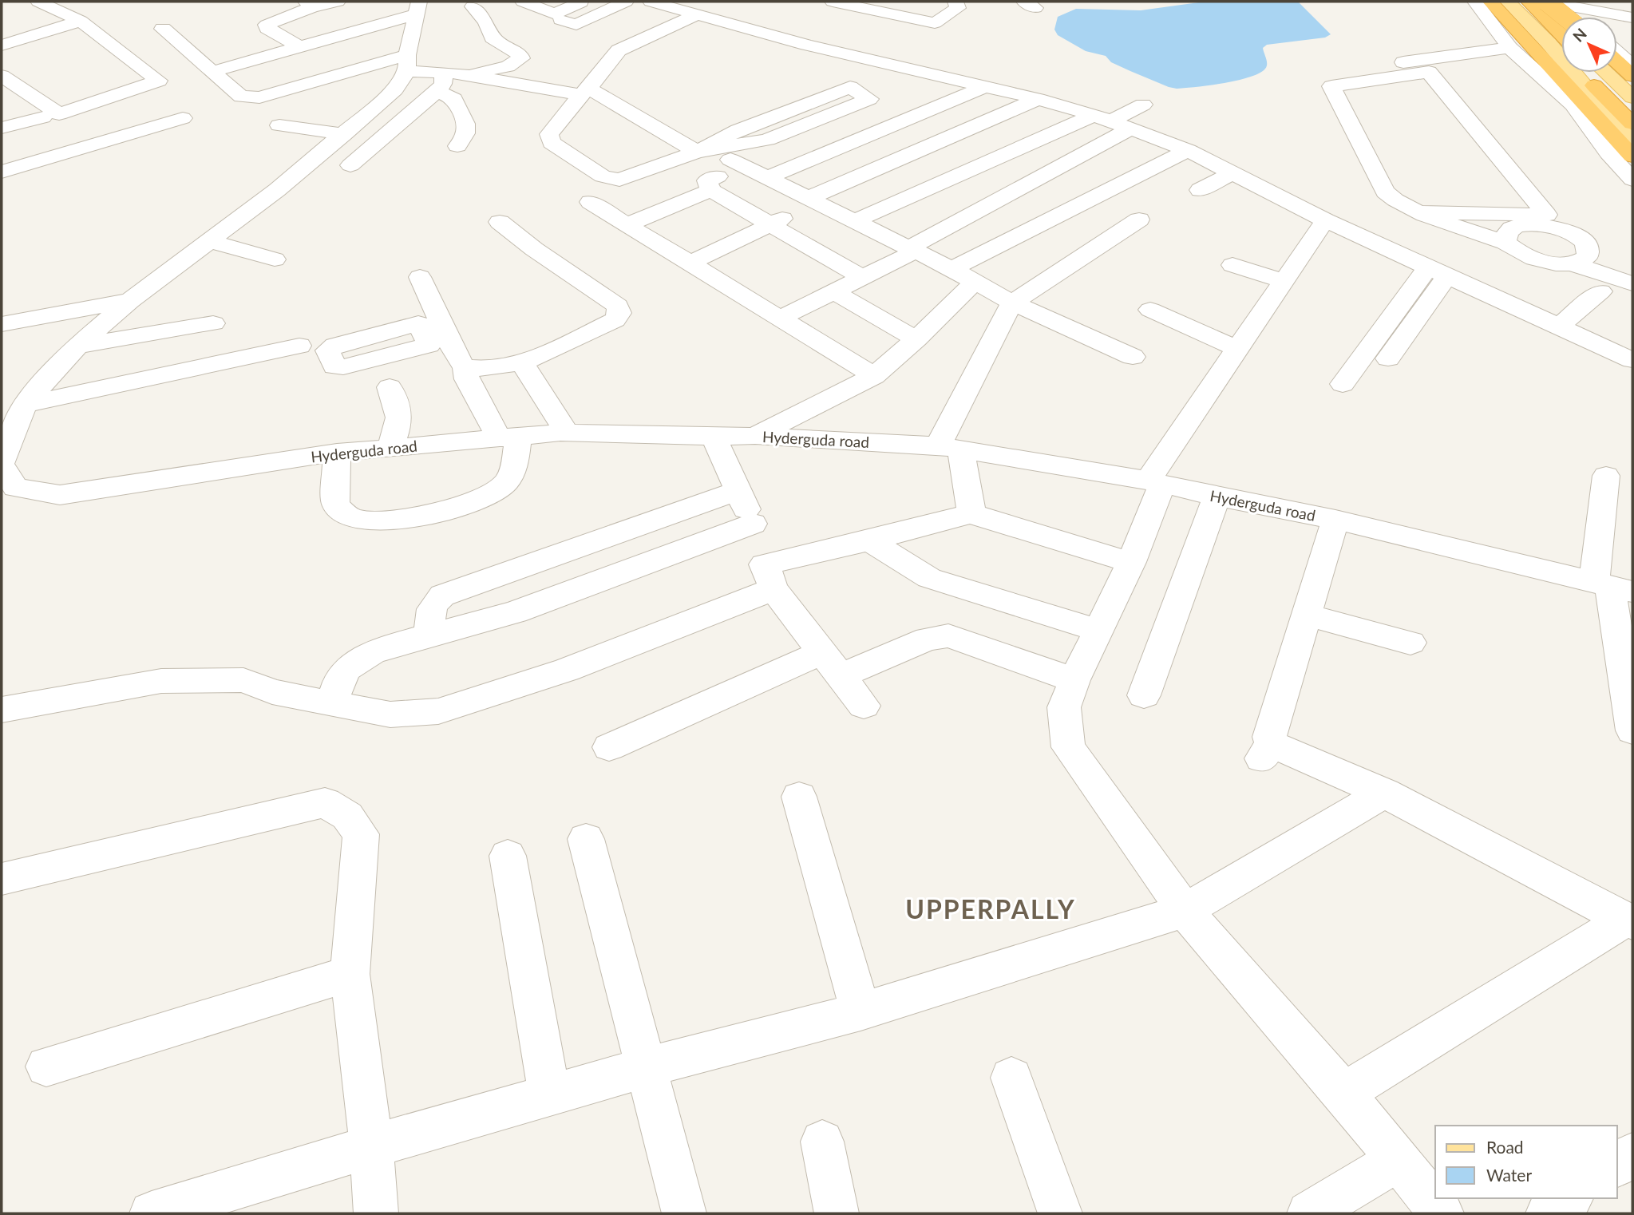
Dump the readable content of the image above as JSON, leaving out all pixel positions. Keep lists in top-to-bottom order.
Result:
{
  "streets": {
    "street": ["Hyderguda road"]
  },
  "districts": ["UPPERPALLY"],
  "legend": ["Road", "Water"],
  "north": "top left"
}
